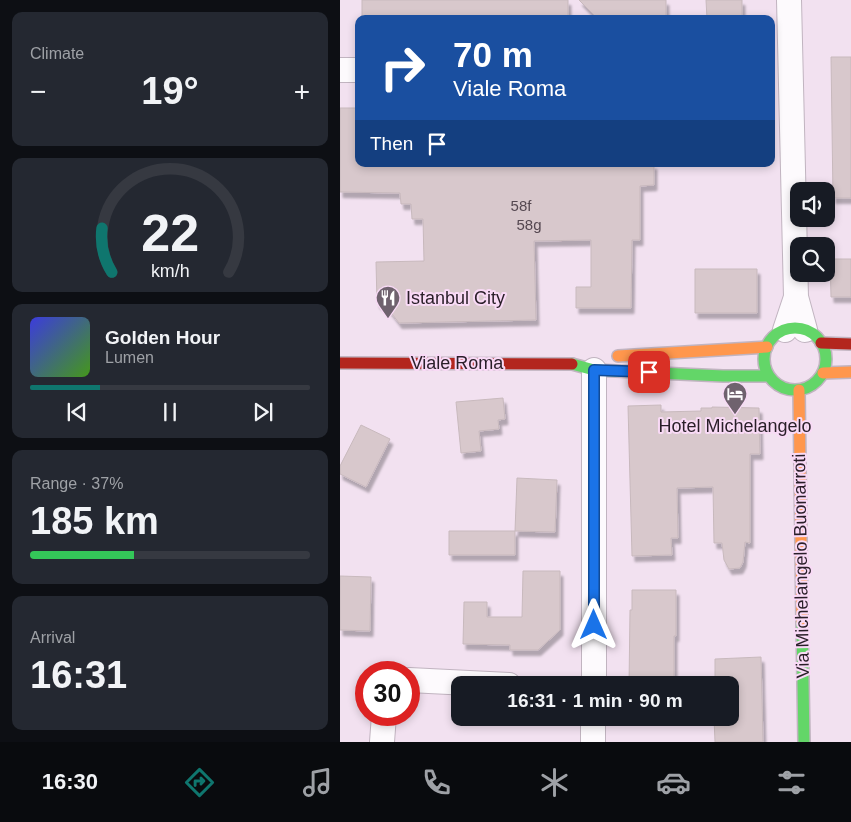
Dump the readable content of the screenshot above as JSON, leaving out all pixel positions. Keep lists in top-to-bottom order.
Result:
{
  "streets": {
    "main road": ["Viale Roma", "Via Michelangelo Buonarroti"]
  },
  "crossings": [
    ["Viale Roma", "Via Michelangelo Buonarroti"]
  ],
  "places": {
    "restaurant": ["Istanbul City"],
    "hotel": ["Hotel Michelangelo"]
  },
  "house_numbers": ["58f", "58g"],
  "page": {
    "tile": [
      "Climate",
      ["Range · 37%", "185 km"],
      ["Arrival", "16:31"]
    ],
    "turn": ["70 m", "Viale Roma"],
    "heat": ["−", "19°", "+"],
    "then": "Then",
    "song": ["Golden Hour", "Lumen"],
    "limit": "30",
    "trip": "16:31 · 1 min · 90 m",
    "tabs": "16:30",
    "gauge": ["22", "km/h"]
  }
}
